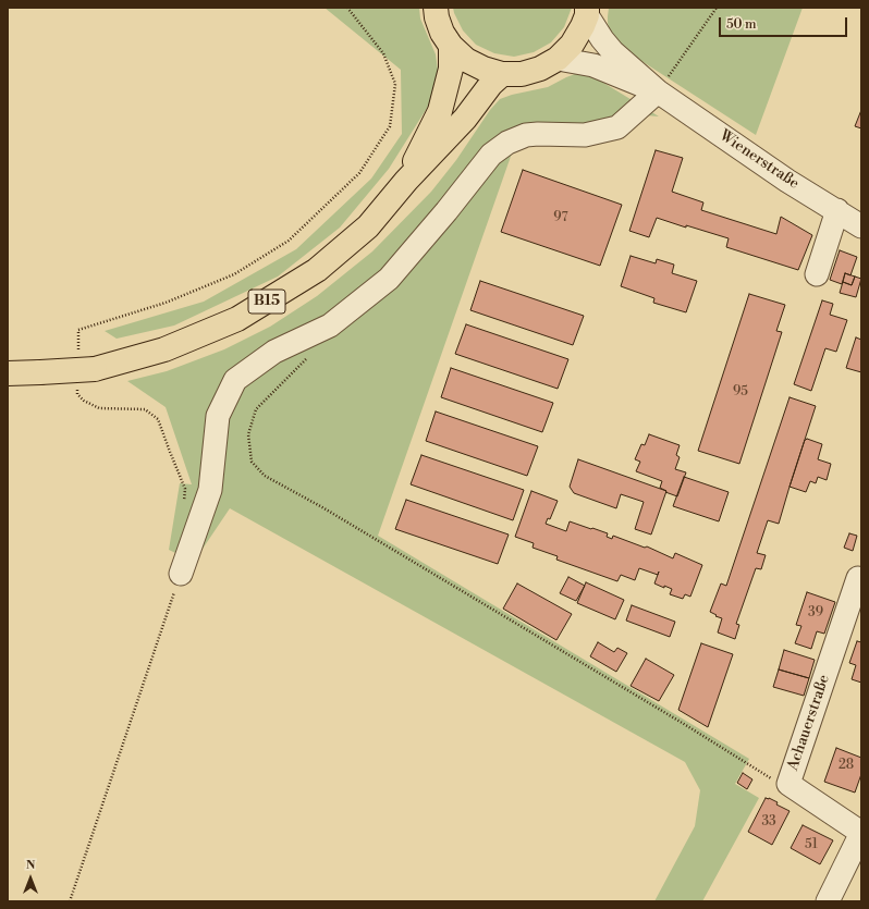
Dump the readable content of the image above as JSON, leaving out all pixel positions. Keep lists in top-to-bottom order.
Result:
{
  "streets": {
    "main road": ["B15"],
    "street": ["Wienerstraße", "Achauerstraße"]
  },
  "crossings": [
    ["Wienerstraße", "B15"]
  ],
  "house_numbers": [
    "97",
    "95",
    "39",
    "28",
    "33",
    "51"
  ],
  "scale_bar": "50 m",
  "north": "top"
}
